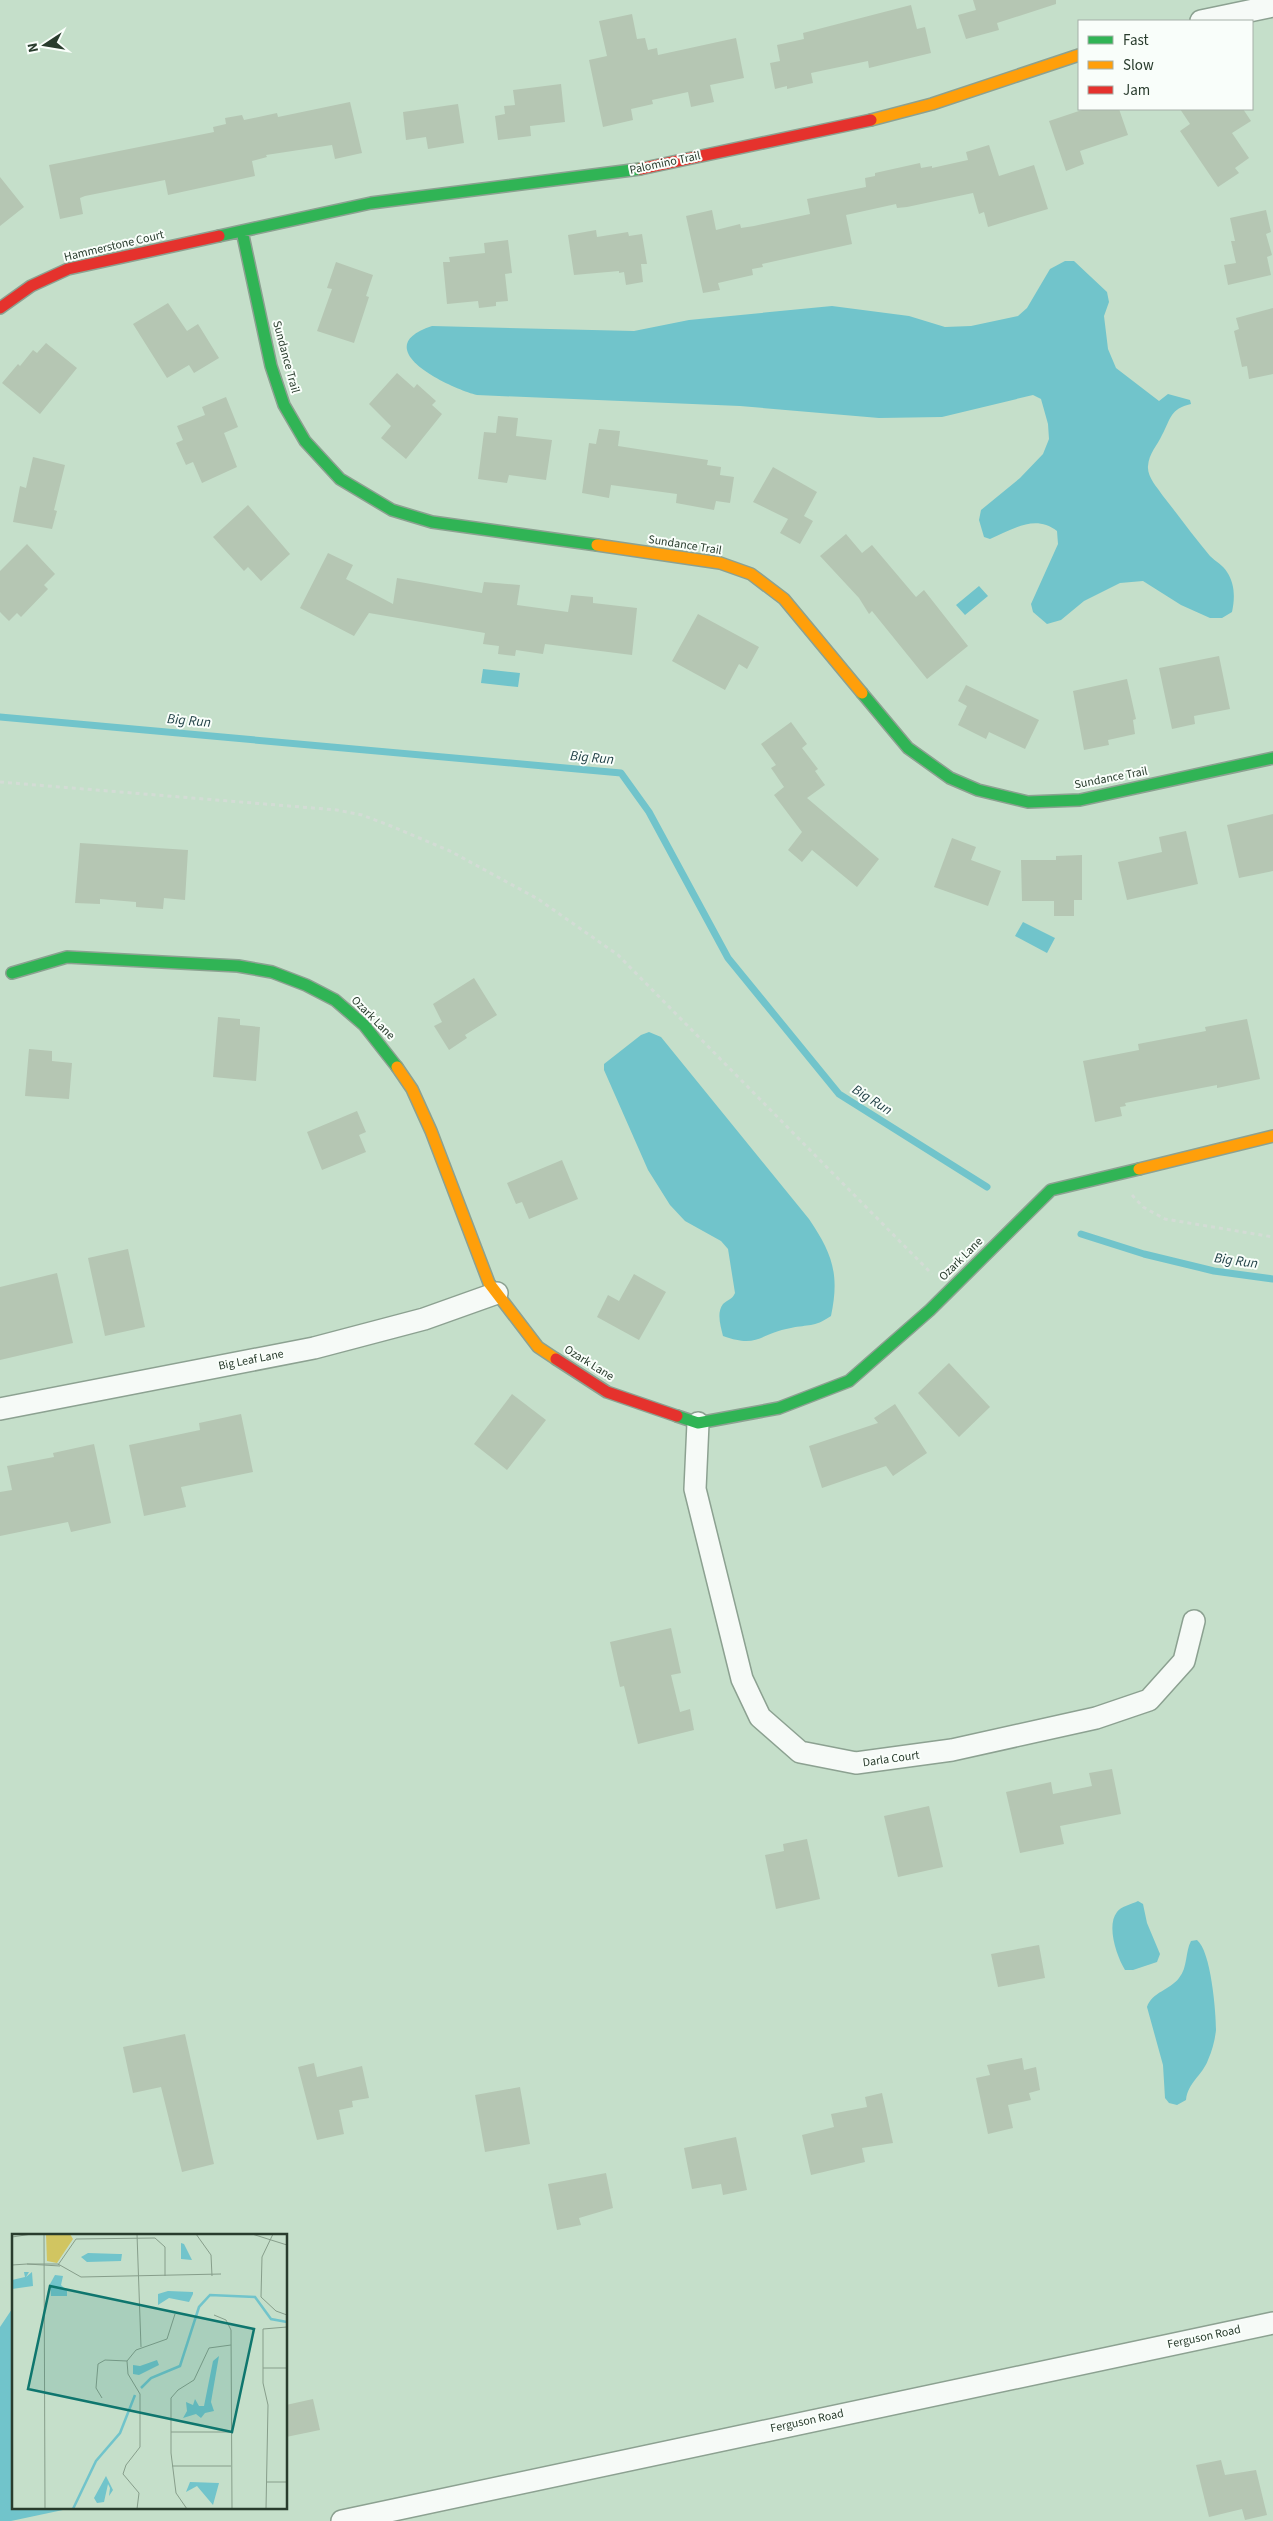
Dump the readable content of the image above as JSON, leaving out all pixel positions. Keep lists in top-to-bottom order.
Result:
{
  "streets": {
    "street": [
      "Palomino Trail",
      "Hammerstone Court",
      "Sundance Trail",
      "Ozark Lane",
      "Big Leaf Lane",
      "Darla Court",
      "Ferguson Road"
    ]
  },
  "crossings": [
    ["Palomino Trail", "Hammerstone Court"],
    ["Palomino Trail", "Sundance Trail"],
    ["Hammerstone Court", "Sundance Trail"],
    ["Ozark Lane", "Big Leaf Lane"],
    ["Ozark Lane", "Darla Court"]
  ],
  "water": ["Big Run"],
  "legend": ["Fast", "Slow", "Jam"],
  "north": "left"
}
